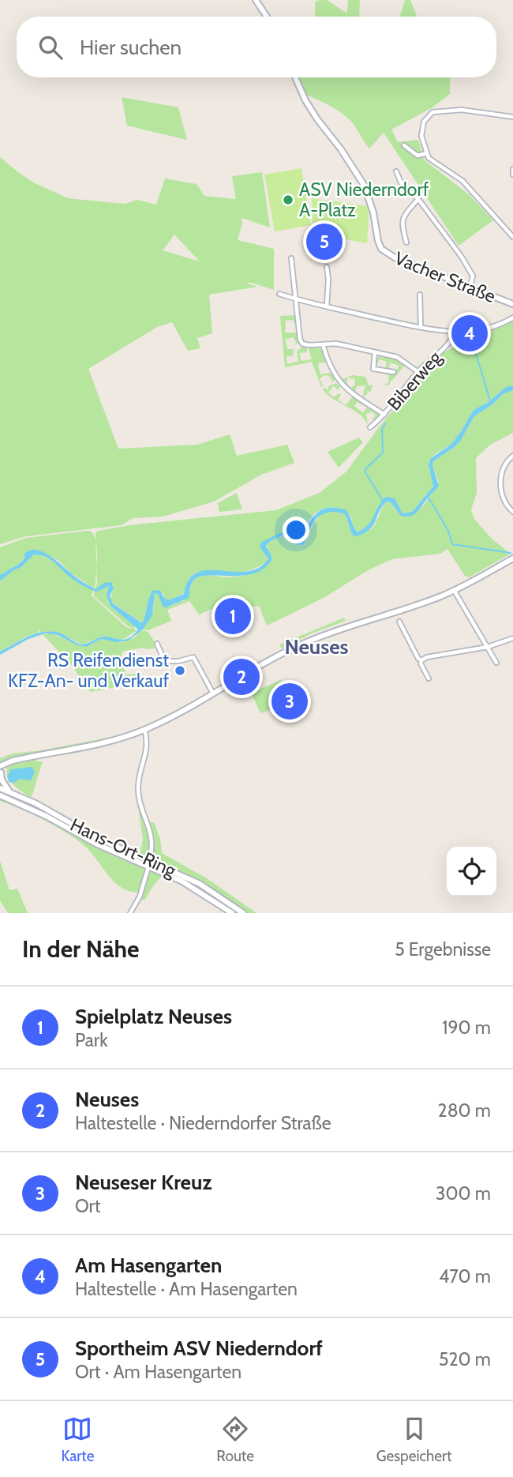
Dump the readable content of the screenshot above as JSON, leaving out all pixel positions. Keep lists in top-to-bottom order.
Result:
{
  "streets": {
    "main road": ["Vacher Straße", "Hans-Ort-Ring"],
    "street": ["Biberweg"]
  },
  "districts": ["Neuses"],
  "places": ["ASV Niederndorf A-Platz", "RS Reifendienst KFZ-An- und Verkauf"],
  "page": {
    "search": "Hier suchen",
    "pins": [
      "5",
      "4",
      "1",
      "2",
      "3"
    ],
    "heading": ["In der Nähe", "5 Ergebnisse"],
    "list": [
      {
        "mark": "1",
        "name": "Spielplatz Neuses",
        "note": "Park",
        "value": "190 m"
      },
      {
        "mark": "2",
        "name": "Neuses",
        "note": "Haltestelle · Niederndorfer Straße",
        "value": "280 m"
      },
      {
        "mark": "3",
        "name": "Neuseser Kreuz",
        "note": "Ort",
        "value": "300 m"
      },
      {
        "mark": "4",
        "name": "Am Hasengarten",
        "note": "Haltestelle · Am Hasengarten",
        "value": "470 m"
      },
      {
        "mark": "5",
        "name": "Sportheim ASV Niederndorf",
        "note": "Ort · Am Hasengarten",
        "value": "520 m"
      }
    ],
    "nav": ["Karte", "Route", "Gespeichert"]
  }
}
